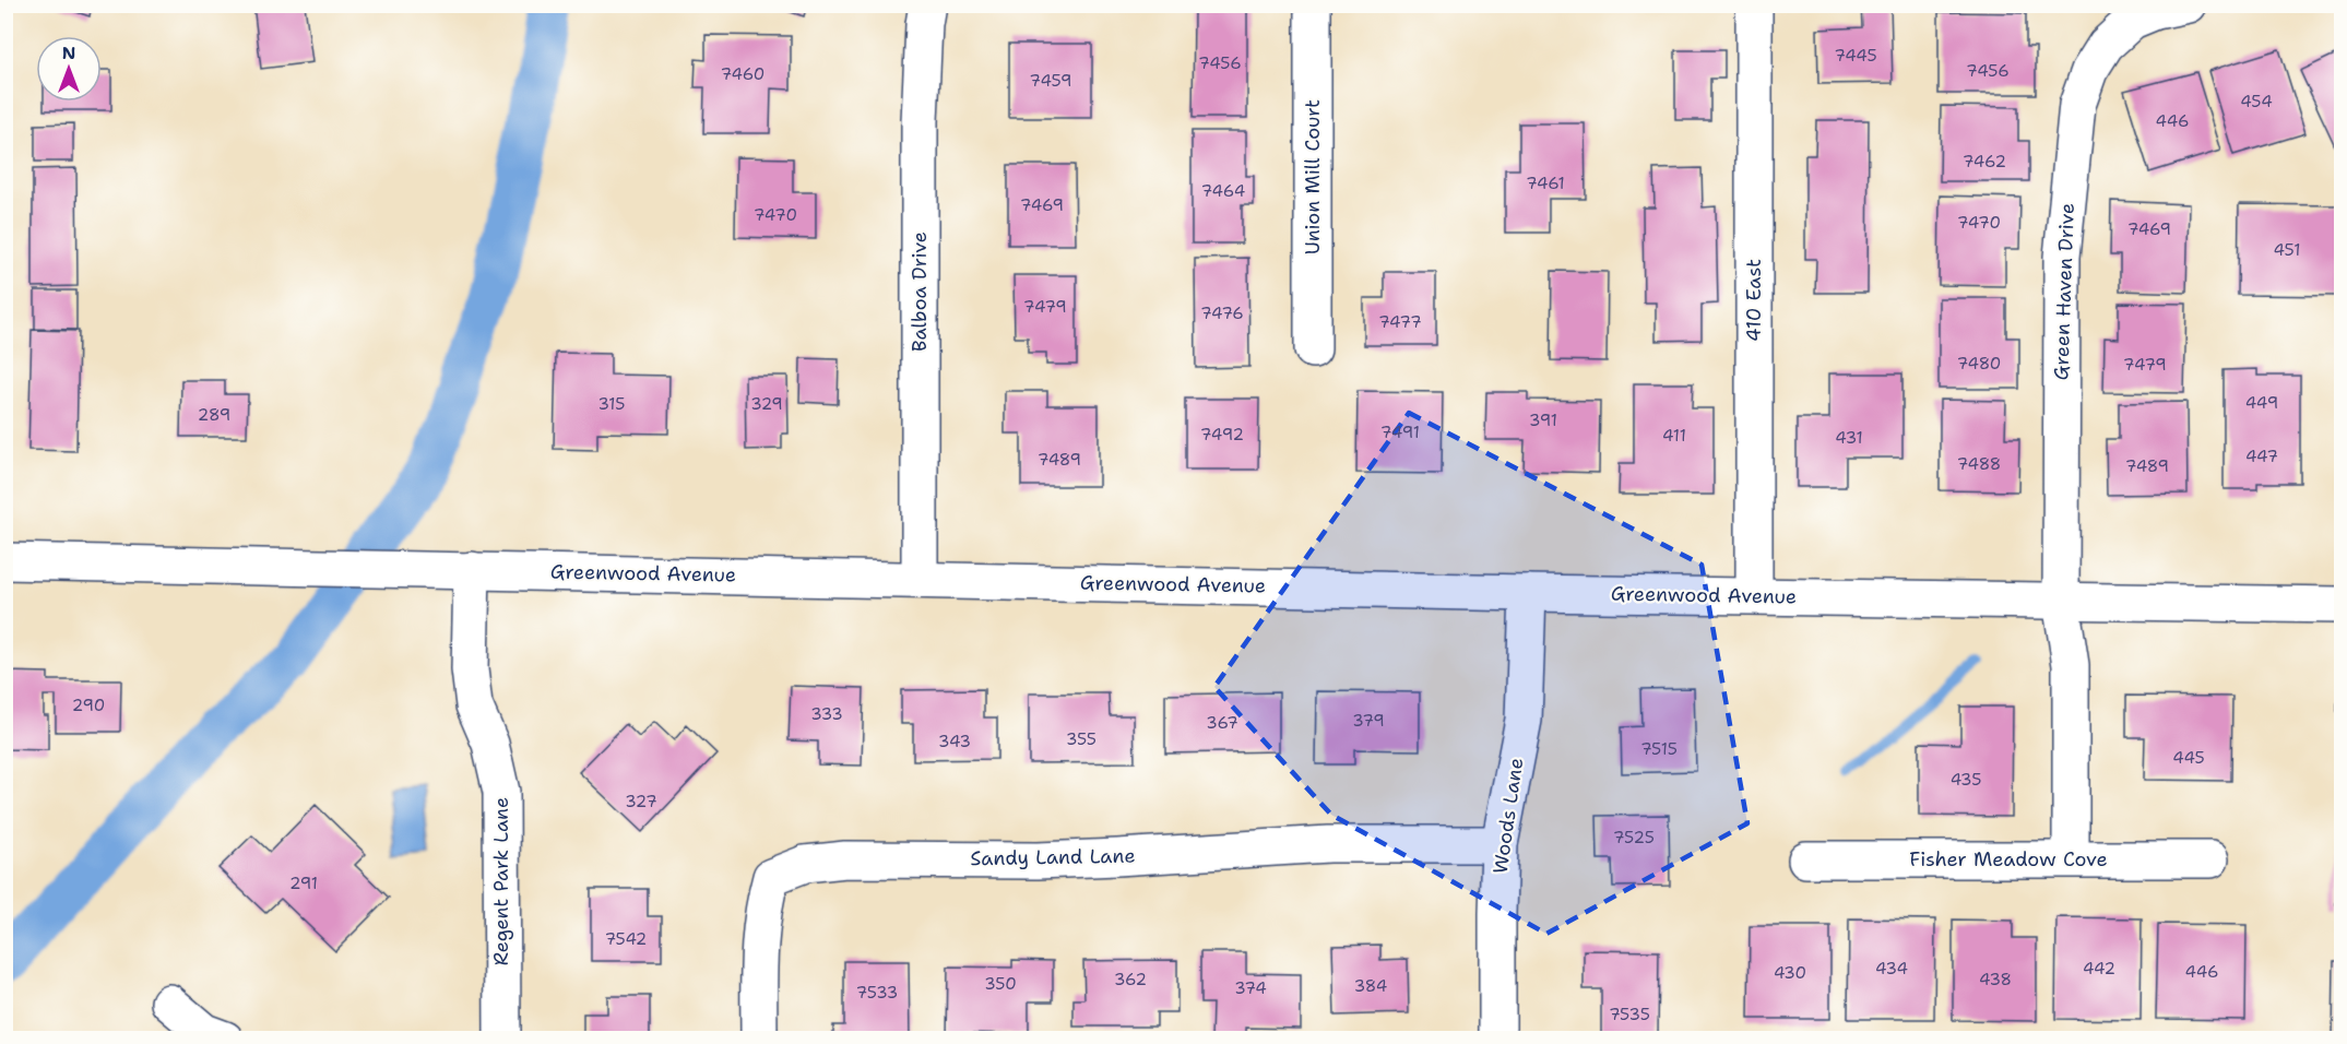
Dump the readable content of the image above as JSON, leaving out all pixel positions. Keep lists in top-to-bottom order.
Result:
{
  "streets": {
    "street": [
      "Union Mill Court",
      "Balboa Drive",
      "Green Haven Drive",
      "410 East",
      "Greenwood Avenue",
      "Woods Lane",
      "Sandy Land Lane",
      "Fisher Meadow Cove",
      "Regent Park Lane"
    ]
  },
  "crossings": [
    ["Balboa Drive", "Greenwood Avenue"],
    ["Green Haven Drive", "Greenwood Avenue"],
    ["Green Haven Drive", "Fisher Meadow Cove"],
    ["410 East", "Greenwood Avenue"],
    ["Greenwood Avenue", "Woods Lane"],
    ["Greenwood Avenue", "Regent Park Lane"],
    ["Woods Lane", "Sandy Land Lane"]
  ],
  "house_numbers": [
    "7445",
    "7456",
    "7456",
    "7460",
    "7459",
    "454",
    "446",
    "7462",
    "7461",
    "7464",
    "7469",
    "7470",
    "7470",
    "7469",
    "451",
    "7479",
    "7476",
    "7477",
    "7480",
    "7479",
    "449",
    "315",
    "329",
    "289",
    "391",
    "7491",
    "7492",
    "411",
    "431",
    "447",
    "7489",
    "7488",
    "7489",
    "290",
    "333",
    "379",
    "367",
    "355",
    "343",
    "7515",
    "445",
    "435",
    "327",
    "7525",
    "291",
    "7542",
    "434",
    "442",
    "446",
    "430",
    "362",
    "438",
    "350",
    "384",
    "374",
    "7533",
    "7535"
  ],
  "north": "top"
}
